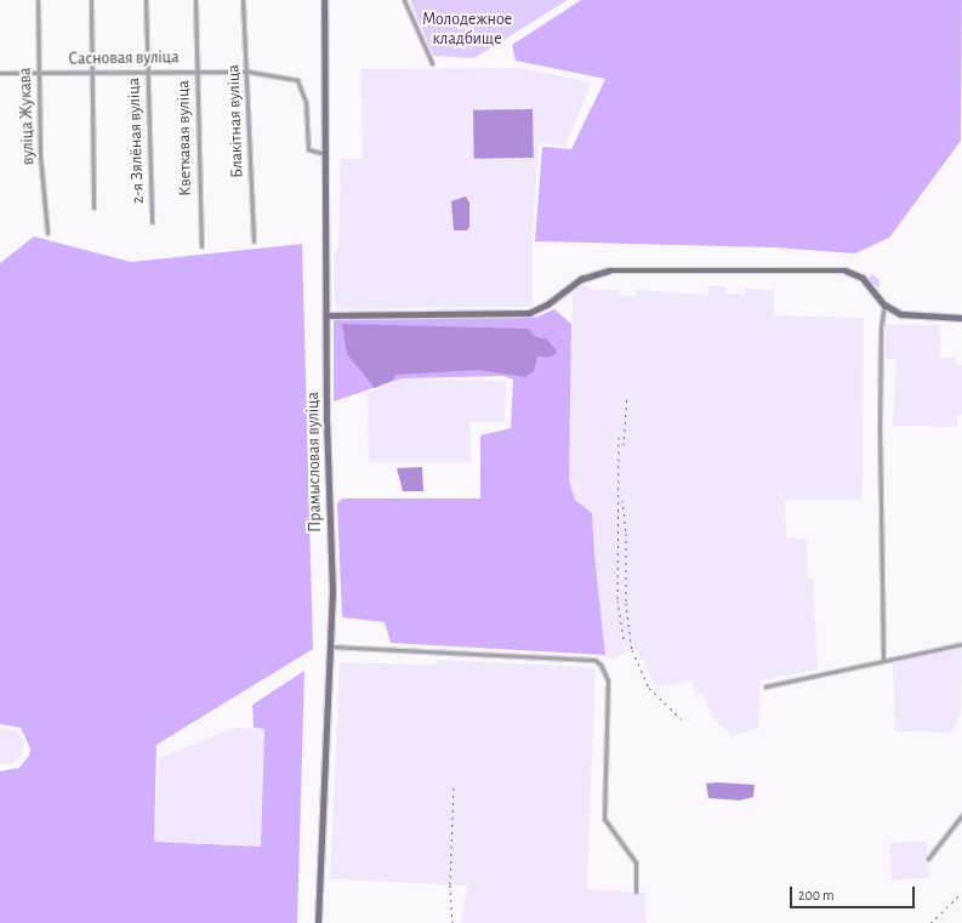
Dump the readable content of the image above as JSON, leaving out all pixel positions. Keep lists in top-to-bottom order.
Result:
{
  "streets": {
    "main road": ["Прамысловая вуліца"],
    "street": [
      "Сасновая вуліца",
      "вуліца Жукава",
      "Блакітная вуліца",
      "Кветкавая вуліца",
      "2-я Зялёная вуліца"
    ]
  },
  "crossings": [
    ["Сасновая вуліца", "вуліца Жукава"],
    ["Сасновая вуліца", "Блакітная вуліца"],
    ["Сасновая вуліца", "Кветкавая вуліца"],
    ["Сасновая вуліца", "2-я Зялёная вуліца"],
    ["Сасновая вуліца", "Прамысловая вуліца"]
  ],
  "parks": ["Молодежное кладбище"],
  "scale_bar": "200 m"
}
